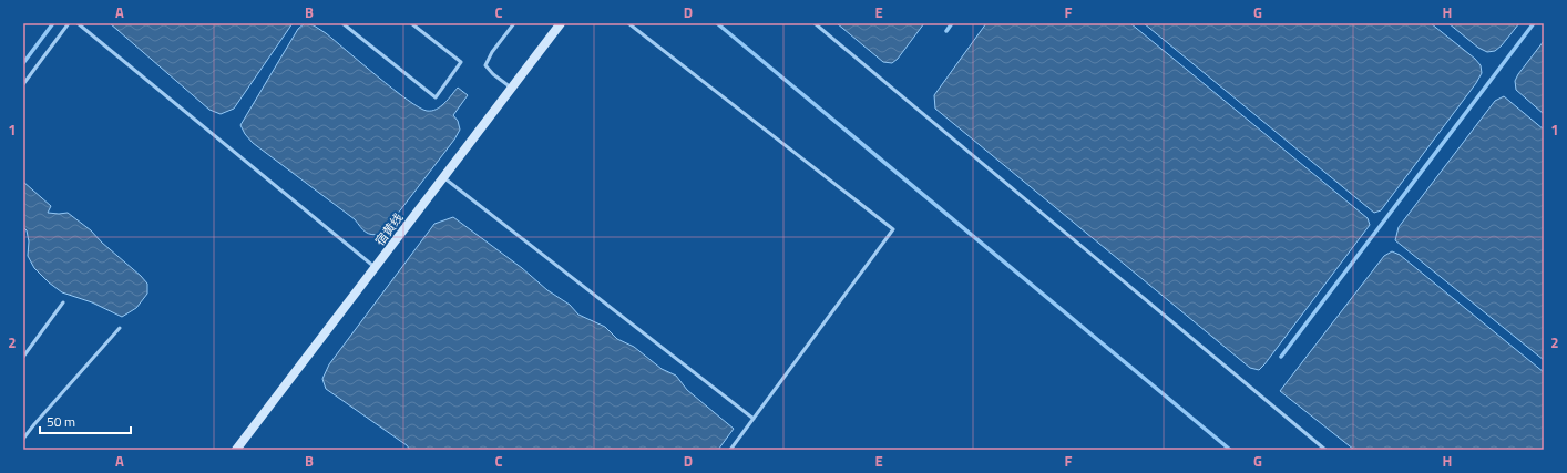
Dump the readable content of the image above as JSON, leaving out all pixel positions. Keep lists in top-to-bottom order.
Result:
{
  "streets": {
    "main road": ["宿黄线"]
  },
  "scale_bar": "50 m",
  "grid": {
    "columns": [
      "A",
      "B",
      "C",
      "D",
      "E",
      "F",
      "G",
      "H"
    ],
    "rows": ["1", "2"]
  }
}
